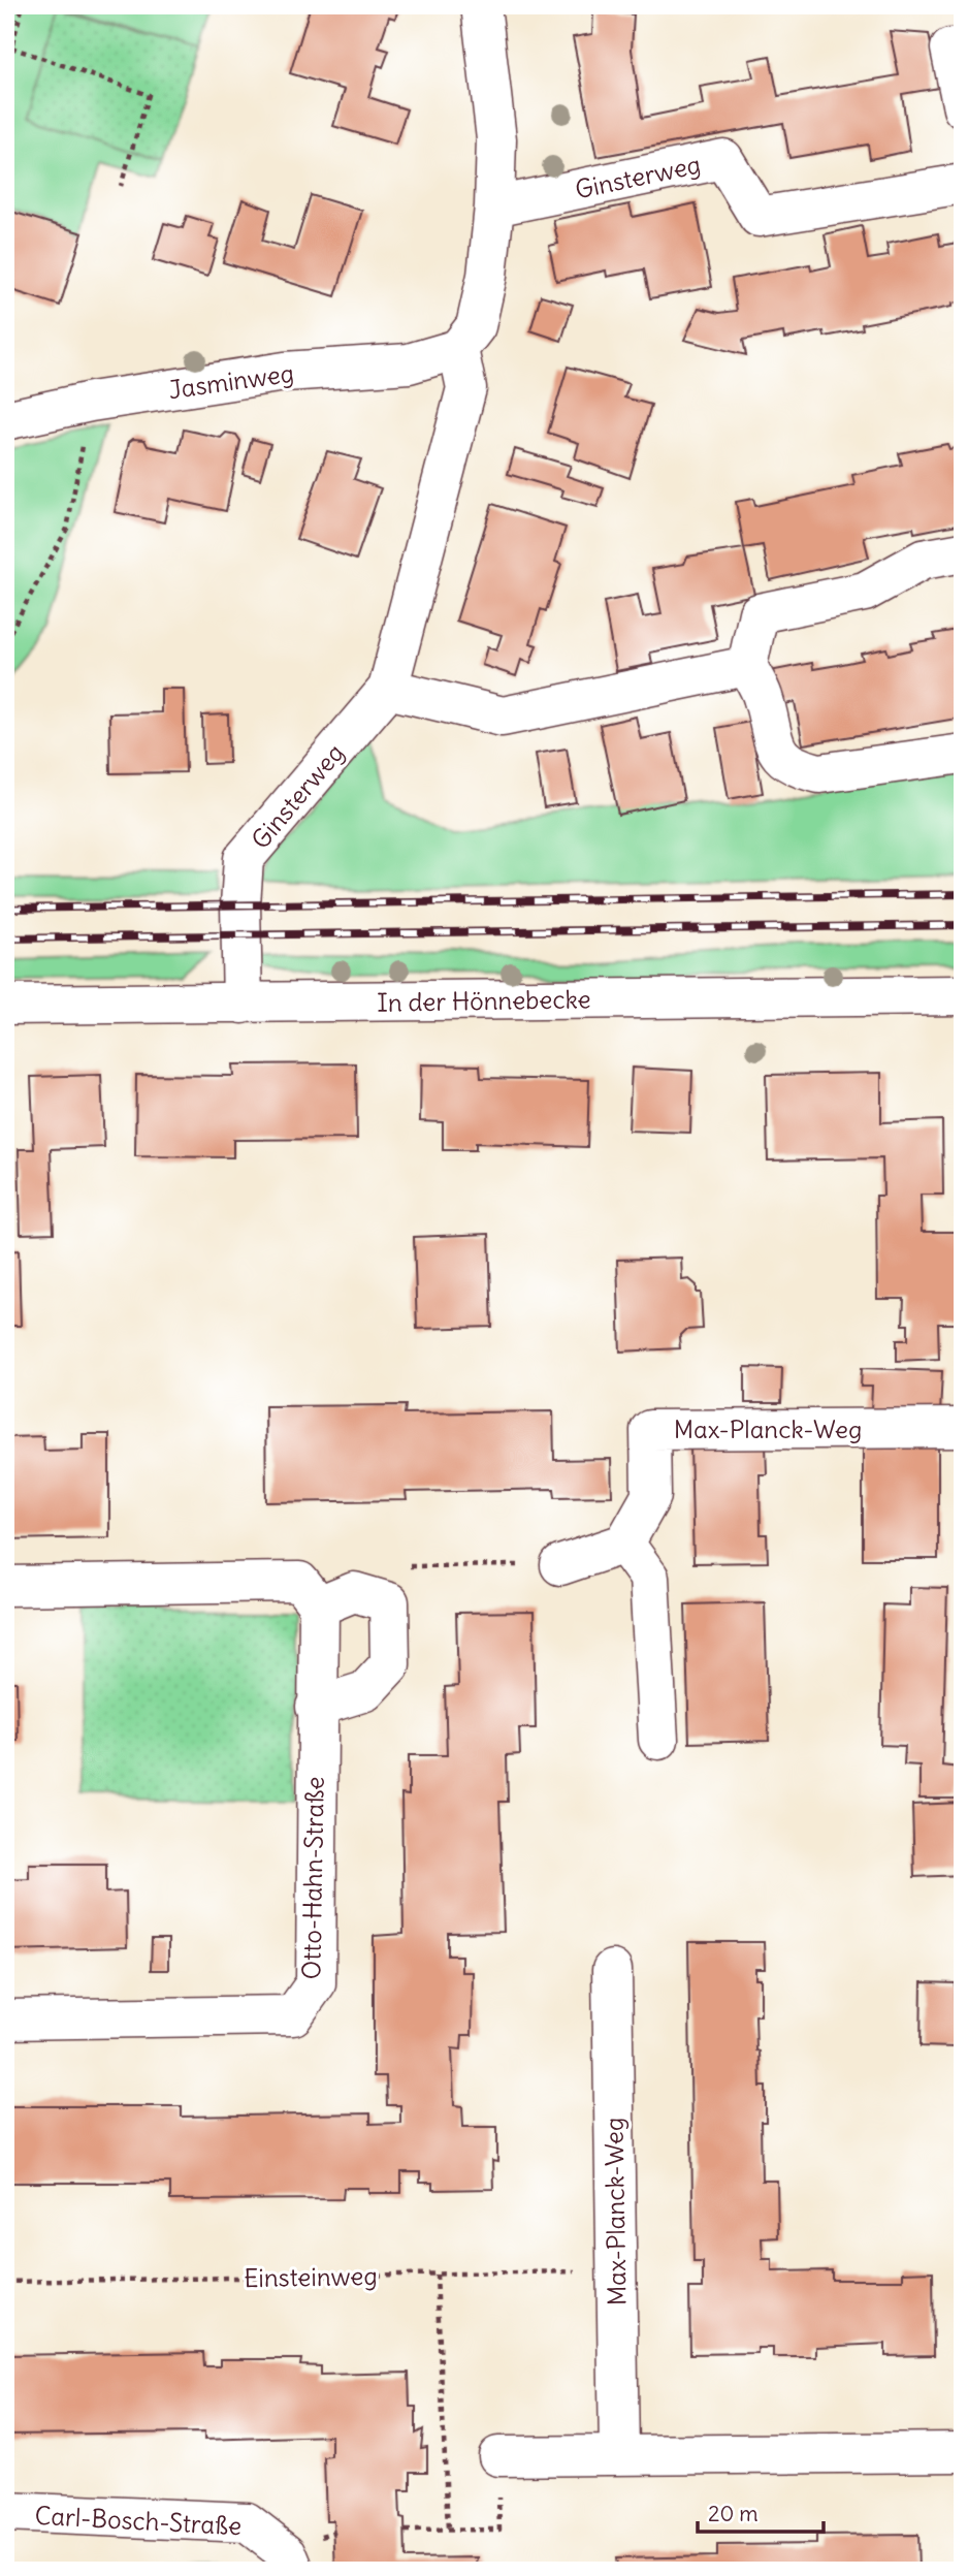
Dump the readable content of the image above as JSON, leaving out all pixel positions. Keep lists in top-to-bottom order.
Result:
{
  "streets": {
    "street": [
      "Ginsterweg",
      "Jasminweg",
      "In der Hönnebecke",
      "Max-Planck-Weg",
      "Otto-Hahn-Straße",
      "Carl-Bosch-Straße"
    ],
    "path": ["Einsteinweg"]
  },
  "crossings": [
    ["Ginsterweg", "Jasminweg"],
    ["Ginsterweg", "In der Hönnebecke"],
    ["Max-Planck-Weg", "Einsteinweg"]
  ],
  "scale_bar": "20 m"
}
